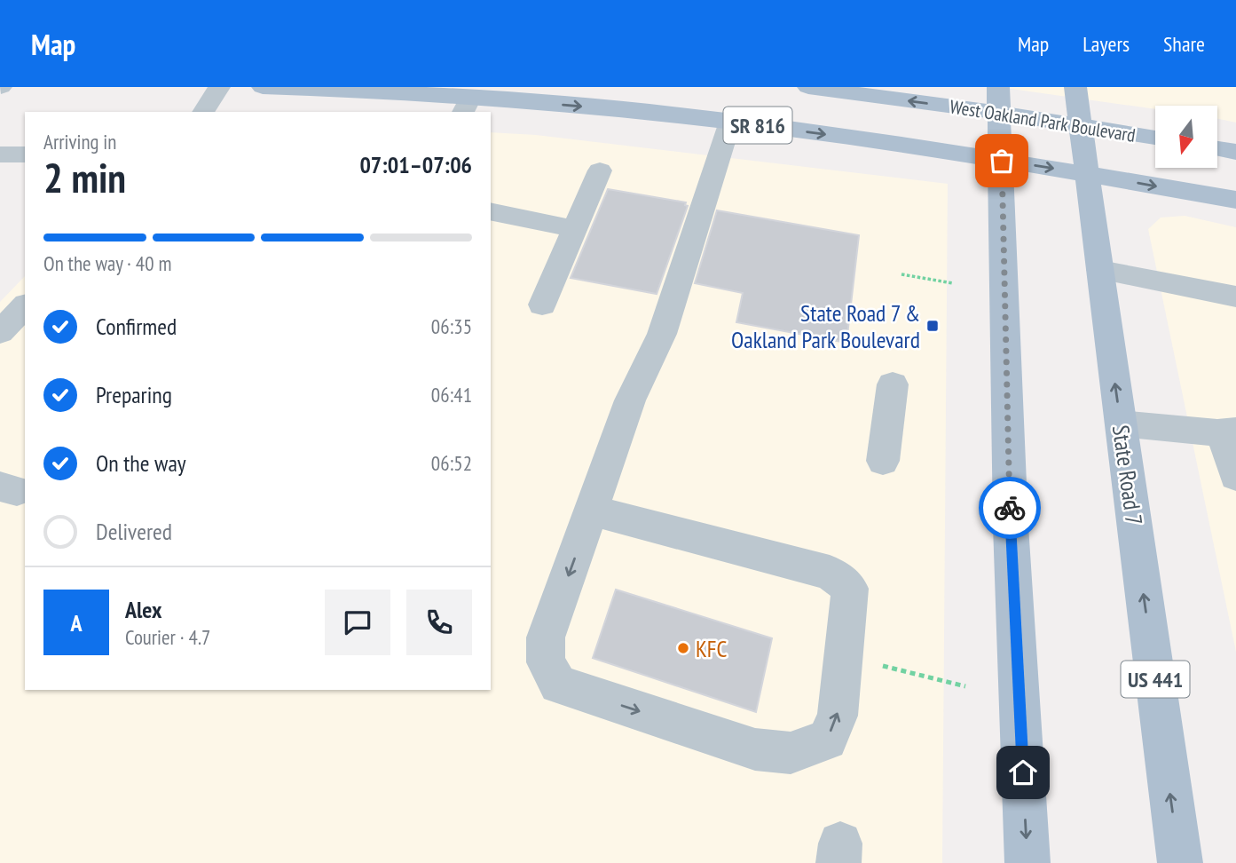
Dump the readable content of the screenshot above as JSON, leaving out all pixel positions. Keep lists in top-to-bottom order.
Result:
{
  "streets": {
    "main road": [
      "West Oakland Park Boulevard",
      "SR 816",
      "State Road 7",
      "US 441"
    ]
  },
  "crossings": [
    ["West Oakland Park Boulevard", "State Road 7"]
  ],
  "places": {
    "transit": ["State Road 7 & Oakland Park Boulevard"],
    "other": ["KFC"]
  },
  "north": "bottom",
  "page": {
    "header": "Map",
    "nav": ["Map", "Layers", "Share"],
    "heading": ["2 min", "Arriving in", "07:01–07:06"],
    "panel": ["Alex", "Courier · 4.7"],
    "bar": "On the way · 40 m",
    "list": [
      ["Confirmed", "06:35"],
      ["Preparing", "06:41"],
      ["On the way", "06:52"],
      "Delivered"
    ],
    "round": "A"
  }
}
